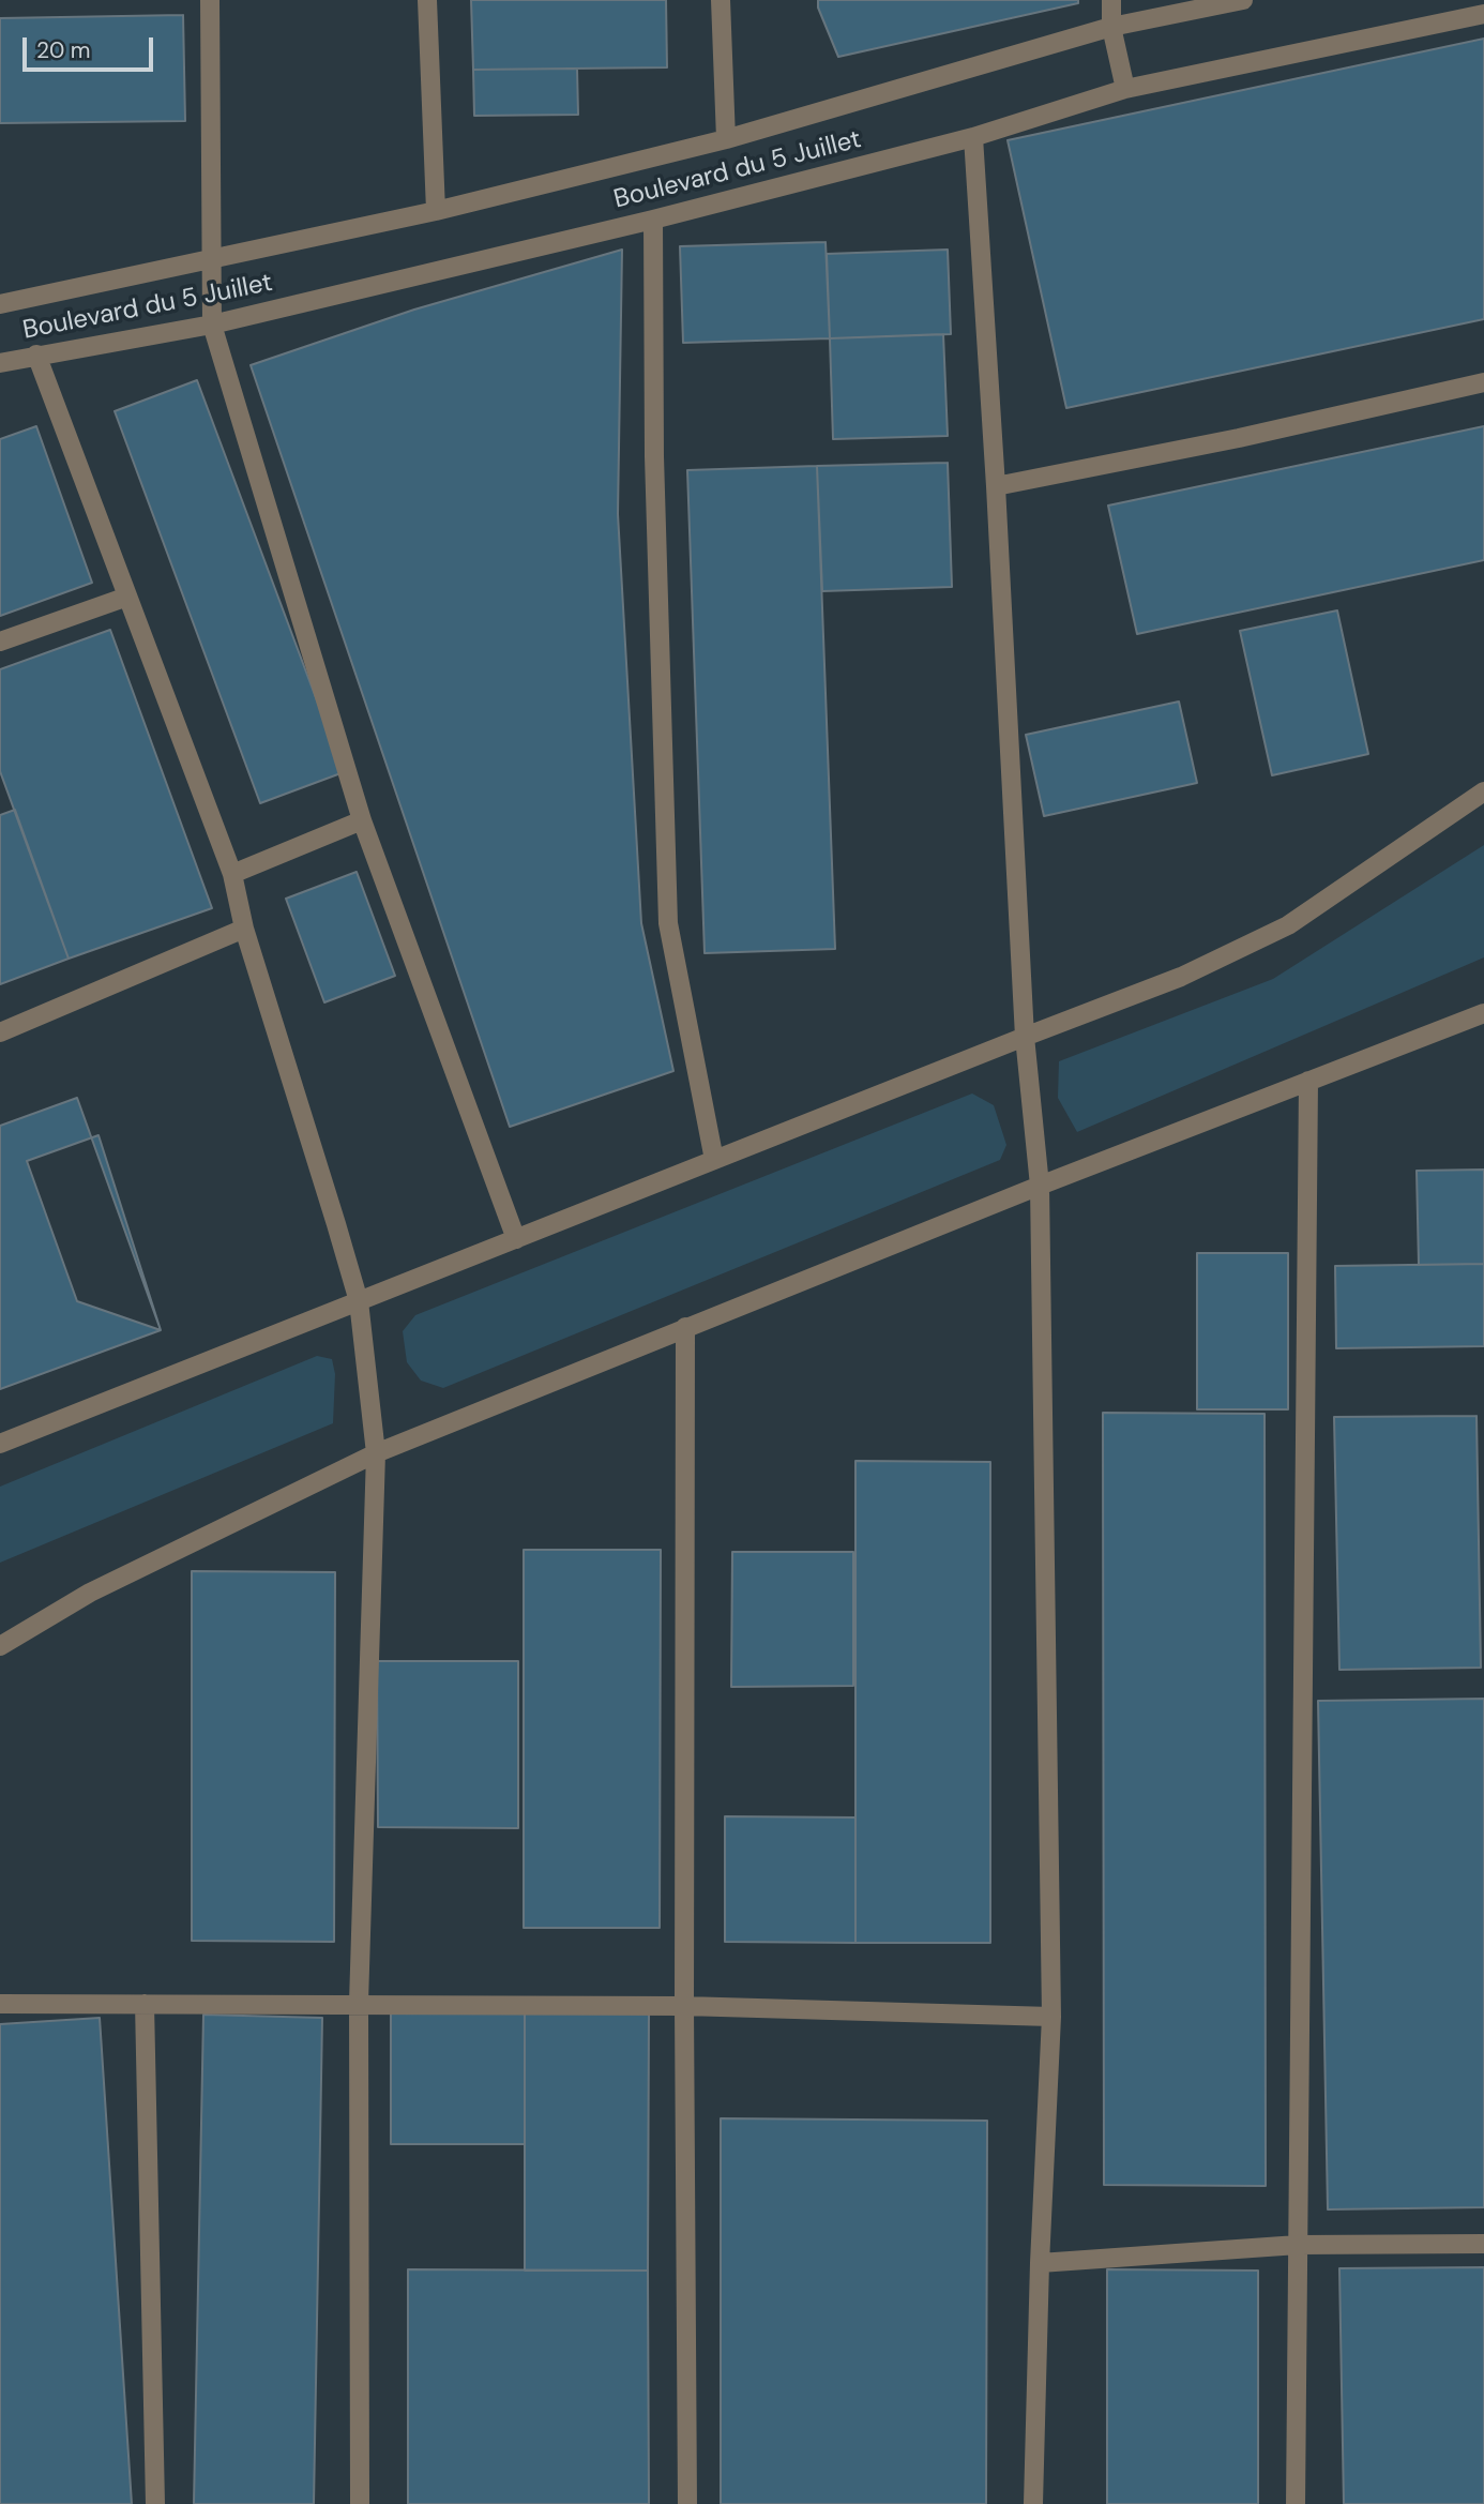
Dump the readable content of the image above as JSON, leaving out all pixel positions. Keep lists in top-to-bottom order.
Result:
{
  "streets": {
    "street": ["Boulevard du 5 Juillet"]
  },
  "scale_bar": "20 m"
}
